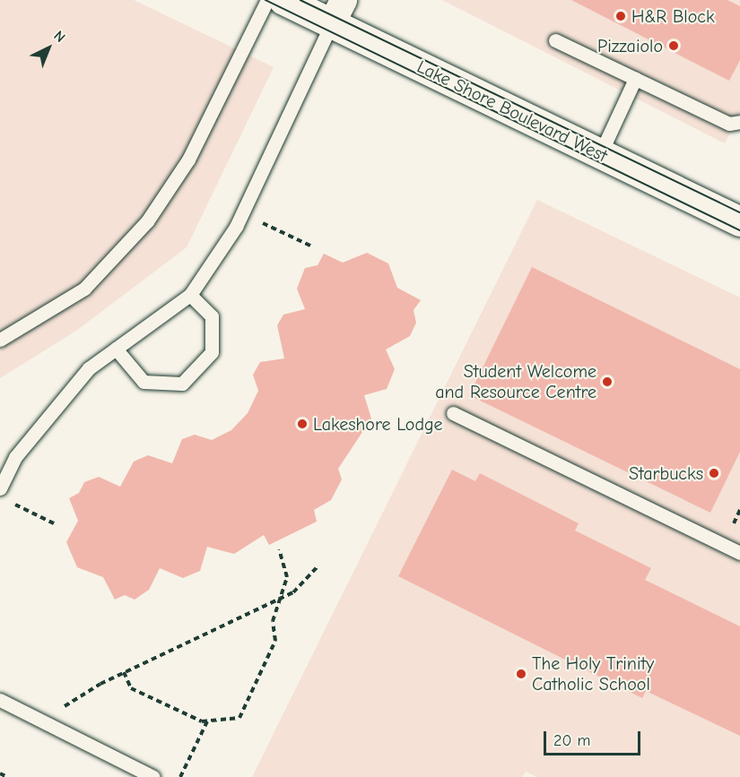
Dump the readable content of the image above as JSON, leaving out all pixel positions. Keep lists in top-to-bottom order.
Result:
{
  "streets": {
    "main road": ["Lake Shore Boulevard West"]
  },
  "places": [
    "H&R Block",
    "Pizzaiolo",
    "Student Welcome and Resource Centre",
    "Lakeshore Lodge",
    "Starbucks",
    "The Holy Trinity Catholic School"
  ],
  "scale_bar": "20 m",
  "north": "top right"
}
